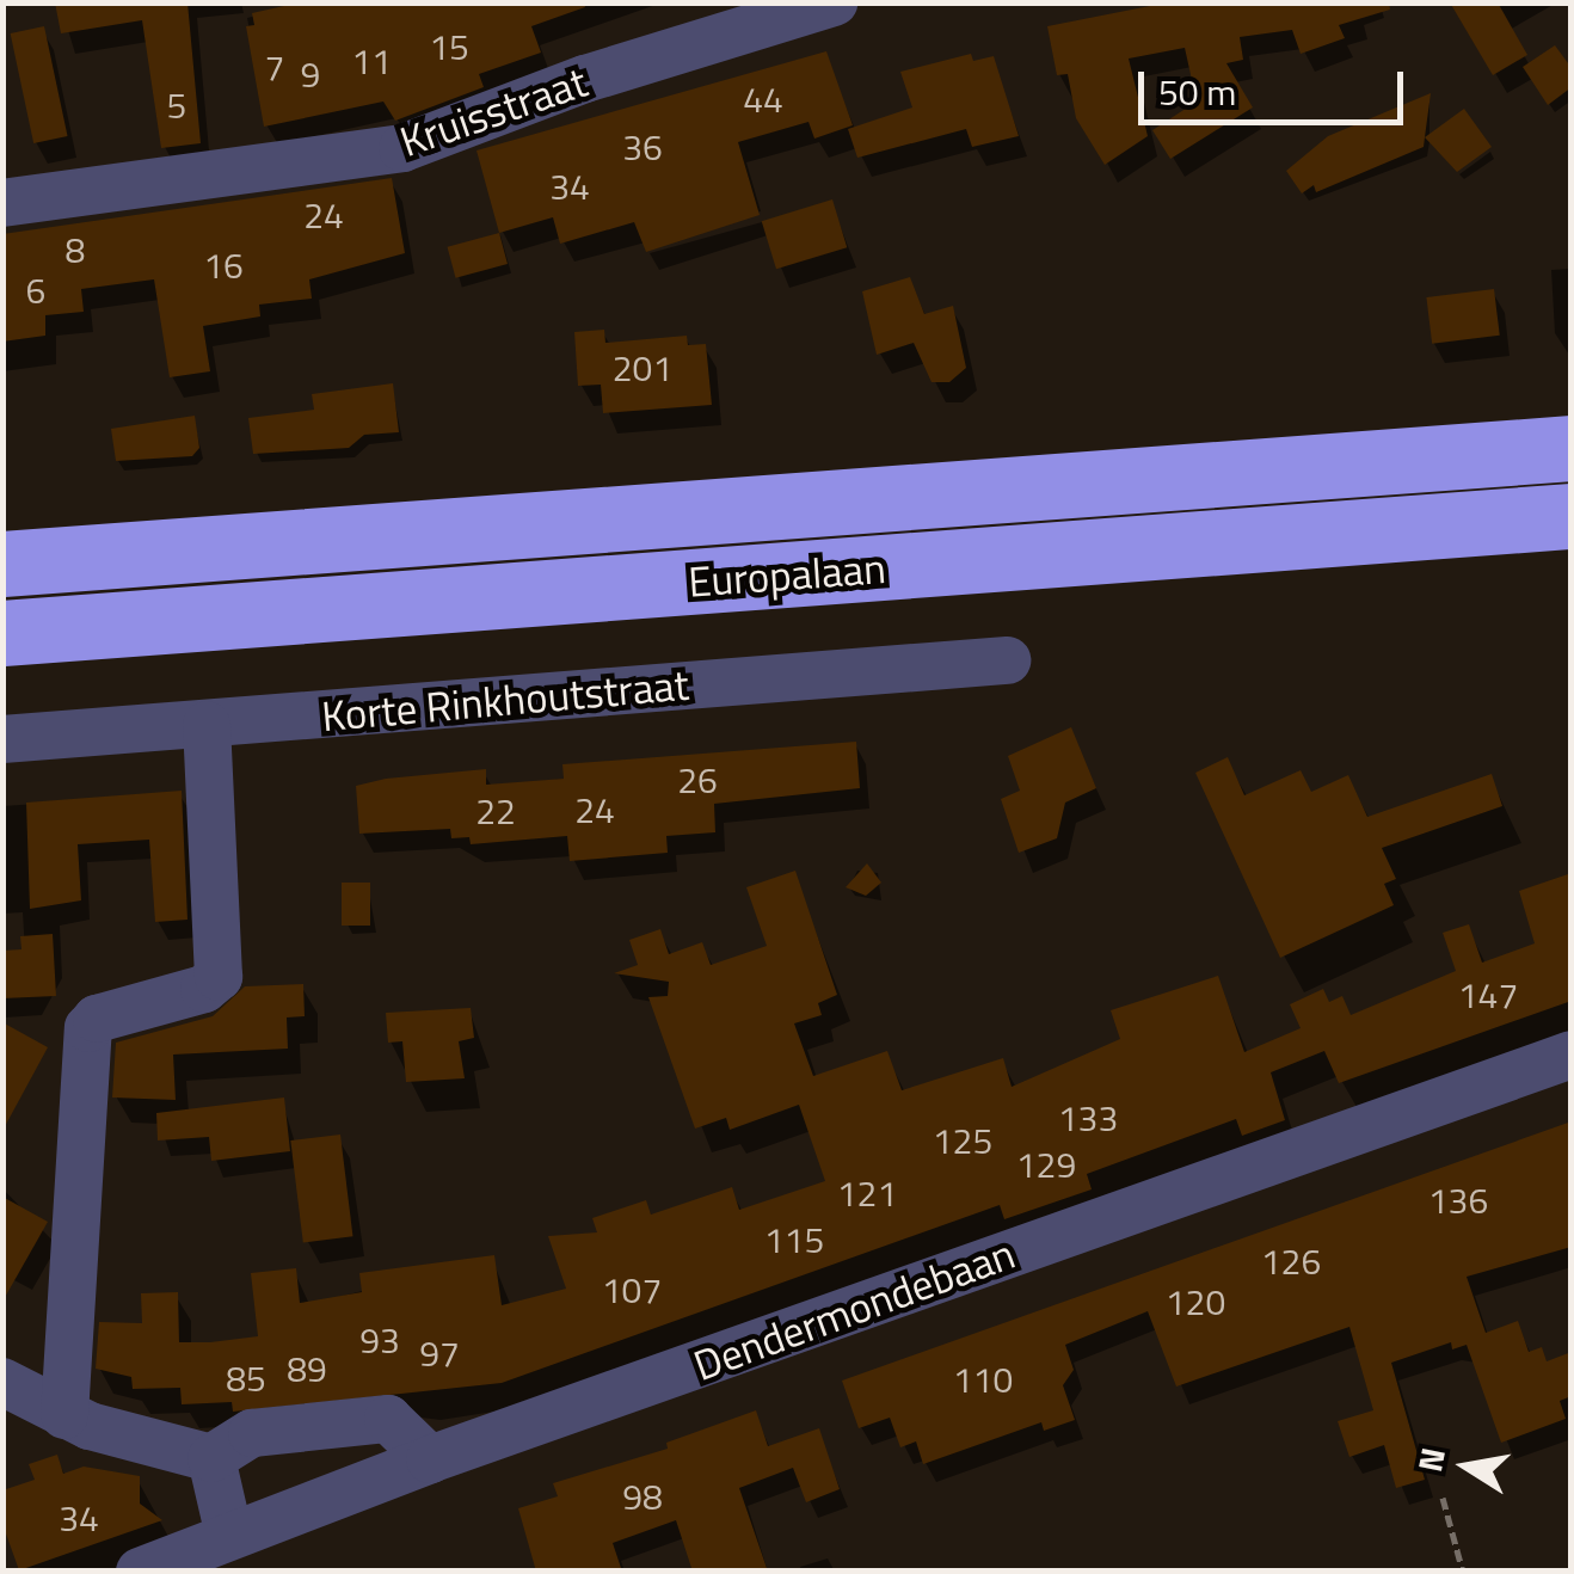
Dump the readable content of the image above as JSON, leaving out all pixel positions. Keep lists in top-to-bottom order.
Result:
{
  "streets": {
    "highway": ["Europalaan"],
    "street": ["Kruisstraat", "Korte Rinkhoutstraat", "Dendermondebaan"]
  },
  "house_numbers": [
    "15",
    "11",
    "7",
    "9",
    "44",
    "5",
    "36",
    "34",
    "24",
    "8",
    "16",
    "6",
    "201",
    "26",
    "24",
    "22",
    "147",
    "133",
    "125",
    "129",
    "121",
    "136",
    "115",
    "126",
    "107",
    "120",
    "93",
    "97",
    "89",
    "85",
    "110",
    "98",
    "34"
  ],
  "scale_bar": "50 m",
  "north": "left"
}
